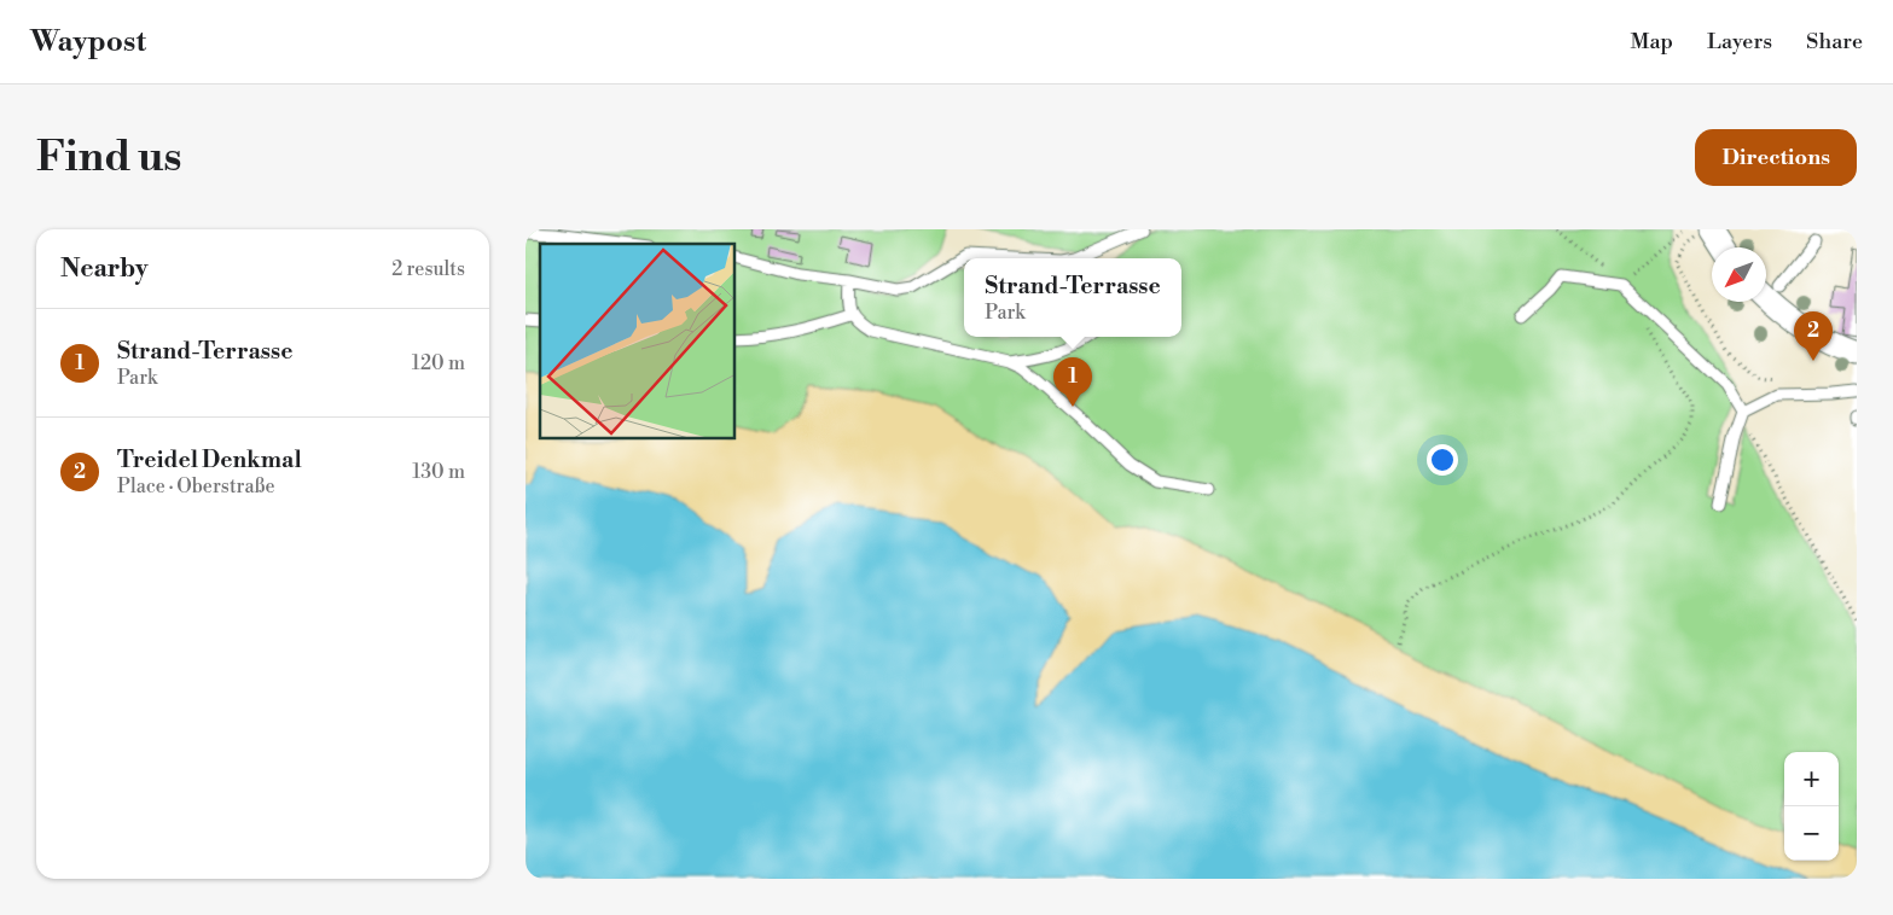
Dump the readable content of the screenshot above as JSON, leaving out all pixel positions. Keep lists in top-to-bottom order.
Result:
{
  "north": "bottom left",
  "page": {
    "header": "Waypost",
    "nav": ["Map", "Layers", "Share"],
    "buttons": "Directions",
    "title": "Find us",
    "heading": ["Nearby", "2 results"],
    "popup": ["Strand-Terrasse", "Park"],
    "list": [
      {
        "mark": "1",
        "name": "Strand-Terrasse",
        "note": "Park",
        "value": "120 m"
      },
      {
        "mark": "2",
        "name": "Treidel Denkmal",
        "note": "Place · Oberstraße",
        "value": "130 m"
      }
    ],
    "pins": ["2", "1"],
    "map_buttons": ["+", "−"]
  }
}
